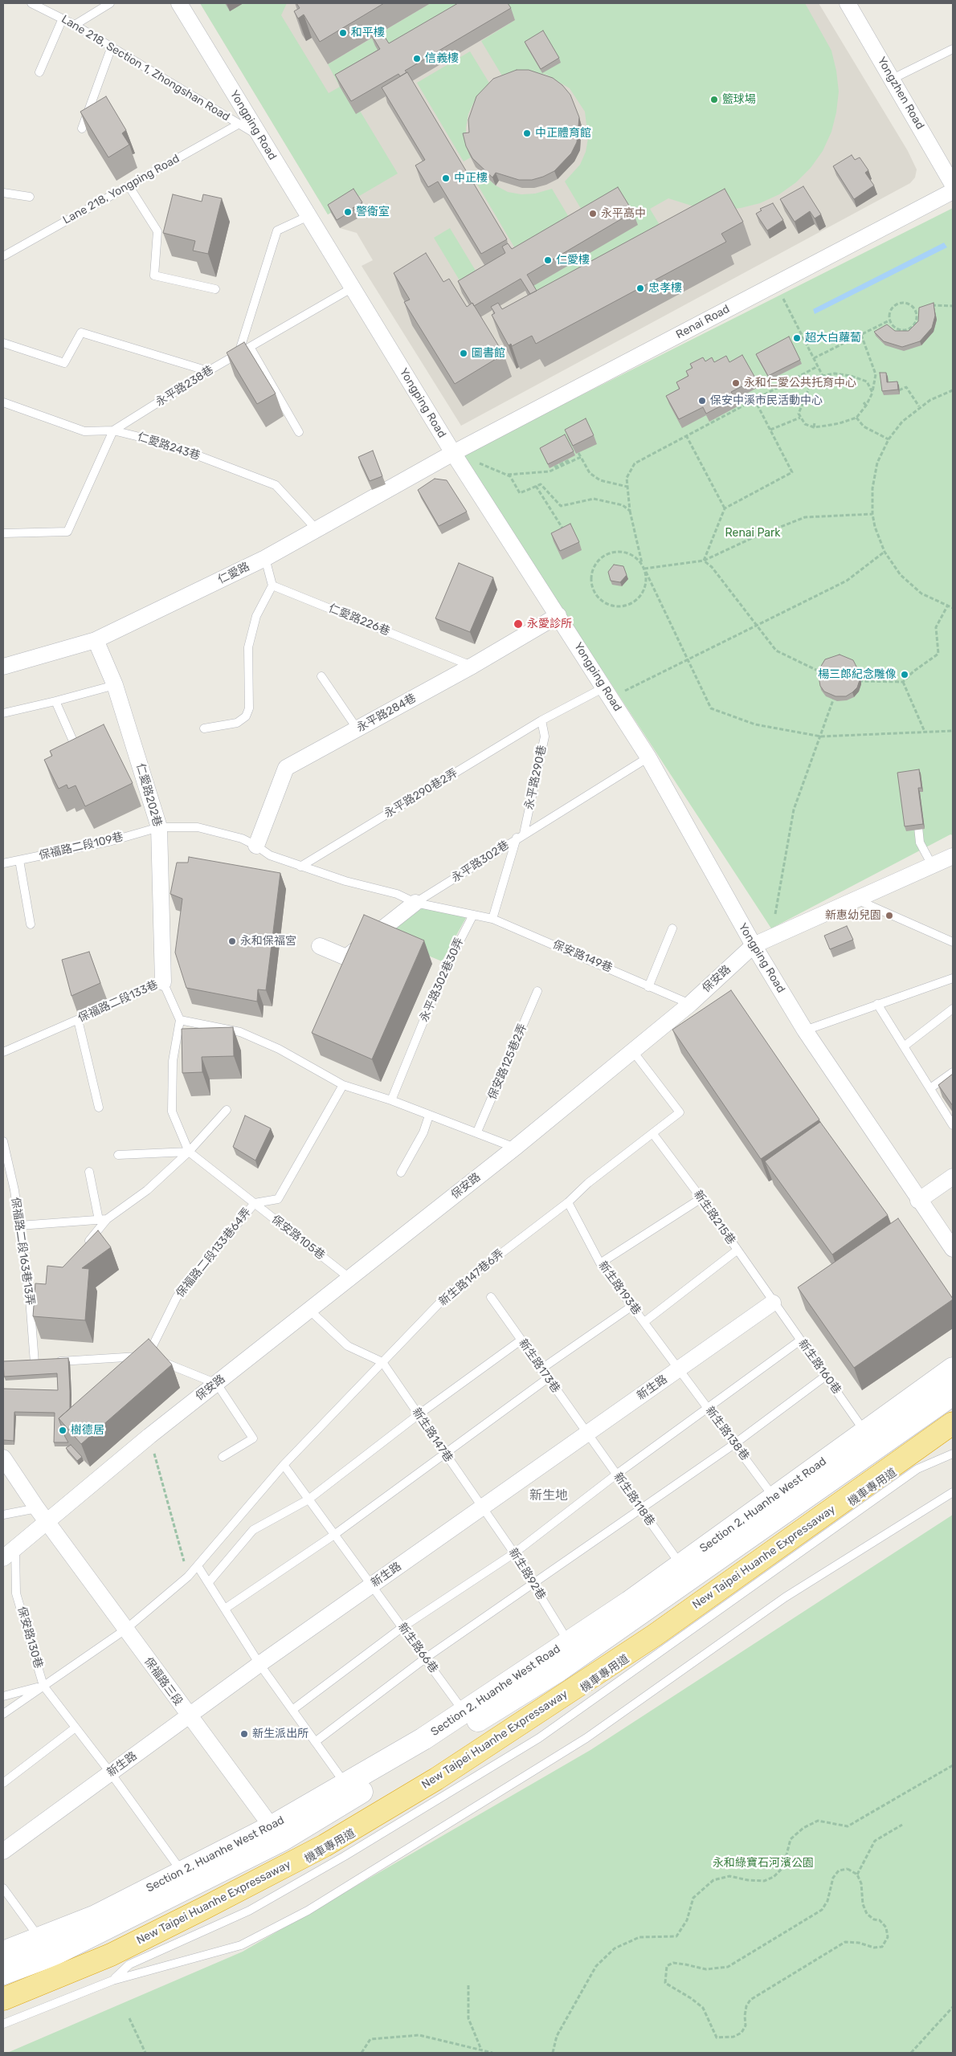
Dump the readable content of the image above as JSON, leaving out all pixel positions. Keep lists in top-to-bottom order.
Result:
{
  "streets": {
    "highway": ["New Taipei Huanhe Expressaway"],
    "main road": ["Section 2, Huanhe West Road"],
    "street": [
      "Yongzhen Road",
      "Yongping Road",
      "Renai Road",
      "仁愛路",
      "永平路284巷",
      "仁愛路202巷",
      "保安路",
      "新生路",
      "保福路三段"
    ],
    "lane": [
      "Lane 218, Section 1, Zhongshan Road",
      "Lane 218, Yongping Road",
      "永平路238巷",
      "仁愛路243巷",
      "仁愛路226巷",
      "永平路290巷",
      "永平路290巷2弄",
      "保福路二段109巷",
      "永平路302巷",
      "保安路149巷",
      "永平路302巷30弄",
      "保福路二段133巷",
      "保安路125巷2弄",
      "新生路215巷",
      "保安路105巷",
      "保福路二段163巷13弄",
      "保福路二段133巷64弄",
      "新生路147巷6弄",
      "新生路193巷",
      "新生路173巷",
      "新生路160巷",
      "新生路138巷",
      "新生路147巷",
      "機車專用道",
      "新生路118巷",
      "新生路92巷",
      "保安路130巷",
      "新生路66巷"
    ]
  },
  "crossings": [
    ["Lane 218, Section 1, Zhongshan Road", "Yongping Road"],
    ["Lane 218, Section 1, Zhongshan Road", "Lane 218, Yongping Road"],
    ["Yongping Road", "Renai Road"],
    ["Yongping Road", "永平路238巷"],
    ["Yongping Road", "仁愛路"],
    ["Yongping Road", "永平路284巷"],
    ["Yongping Road", "永平路302巷"],
    ["Yongping Road", "保安路"],
    ["Renai Road", "仁愛路"],
    ["永平路238巷", "仁愛路243巷"],
    ["仁愛路243巷", "仁愛路"],
    ["仁愛路", "仁愛路202巷"],
    ["仁愛路226巷", "永平路284巷"],
    ["永平路290巷", "永平路290巷2弄"],
    ["永平路290巷", "永平路302巷"],
    ["永平路290巷", "保安路149巷"],
    ["仁愛路202巷", "保福路二段109巷"],
    ["仁愛路202巷", "保福路二段133巷"],
    ["保安路149巷", "保安路"],
    ["保安路149巷", "永平路302巷30弄"],
    ["保安路", "保安路105巷"],
    ["保安路", "新生路147巷6弄"],
    ["保安路", "保安路130巷"],
    ["保安路", "保福路三段"],
    ["新生路215巷", "新生路147巷6弄"],
    ["新生路215巷", "新生路160巷"],
    ["新生路215巷", "新生路"],
    ["保安路105巷", "保福路二段133巷64弄"],
    ["保福路二段163巷13弄", "保福路二段133巷64弄"],
    ["新生路147巷6弄", "新生路193巷"],
    ["新生路147巷6弄", "新生路147巷"],
    ["新生路147巷6弄", "保安路130巷"],
    ["新生路147巷6弄", "新生路66巷"],
    ["新生路147巷6弄", "保福路三段"],
    ["新生路193巷", "新生路"],
    ["新生路193巷", "新生路138巷"],
    ["新生路173巷", "新生路"],
    ["新生路173巷", "新生路118巷"],
    ["新生路160巷", "新生路"],
    ["新生路160巷", "Section 2, Huanhe West Road"],
    ["新生路", "新生路138巷"],
    ["新生路", "新生路147巷"],
    ["新生路", "新生路118巷"],
    ["新生路", "新生路92巷"],
    ["新生路", "新生路66巷"],
    ["新生路", "保福路三段"],
    ["新生路138巷", "Section 2, Huanhe West Road"],
    ["新生路147巷", "新生路92巷"],
    ["新生路118巷", "Section 2, Huanhe West Road"],
    ["Section 2, Huanhe West Road", "新生路92巷"],
    ["Section 2, Huanhe West Road", "新生路66巷"],
    ["Section 2, Huanhe West Road", "保福路三段"]
  ],
  "districts": ["新生地"],
  "parks": ["Renai Park", "永和綠寶石河濱公園"],
  "places": [
    "和平樓",
    "信義樓",
    "籃球場",
    "中正體育館",
    "中正樓",
    "警衛室",
    "永平高中",
    "仁愛樓",
    "忠孝樓",
    "超大白蘿蔔",
    "圖書館",
    "永和仁愛公共托育中心",
    "保安中溪市民活動中心",
    "永愛診所",
    "楊三郎紀念雕像",
    "新惠幼兒園",
    "永和保福宮",
    "樹德居",
    "新生派出所"
  ]
}
